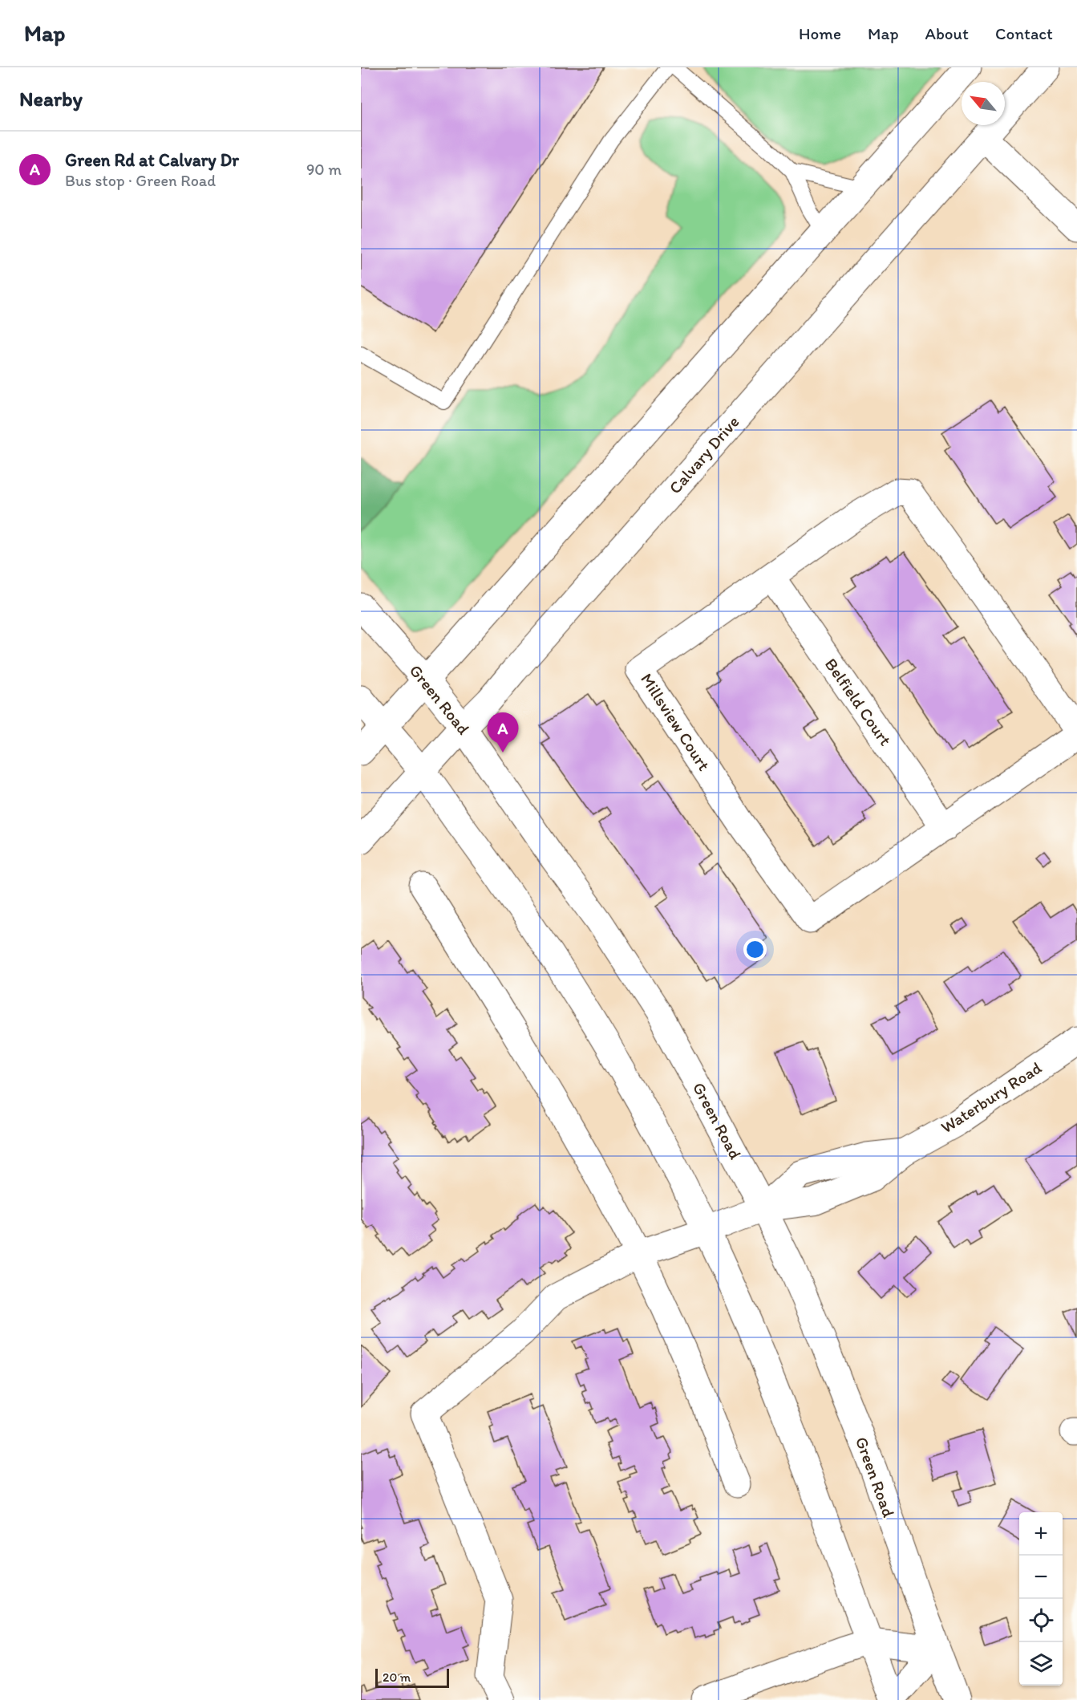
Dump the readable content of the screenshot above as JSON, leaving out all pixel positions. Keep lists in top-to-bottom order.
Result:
{
  "streets": {
    "street": [
      "Calvary Drive",
      "Green Road",
      "Belfield Court",
      "Millsview Court",
      "Waterbury Road"
    ]
  },
  "crossings": [
    ["Calvary Drive", "Green Road"],
    ["Green Road", "Waterbury Road"],
    ["Belfield Court", "Millsview Court"]
  ],
  "scale_bar": "20 m",
  "north": "top left",
  "page": {
    "header": "Map",
    "nav": [
      "Home",
      "Map",
      "About",
      "Contact"
    ],
    "heading": "Nearby",
    "list": [
      {
        "mark": "A",
        "name": "Green Rd at Calvary Dr",
        "note": "Bus stop · Green Road",
        "value": "90 m"
      }
    ],
    "pins": "A",
    "map_buttons": ["+", "−"],
    "scale": "20 m"
  }
}
